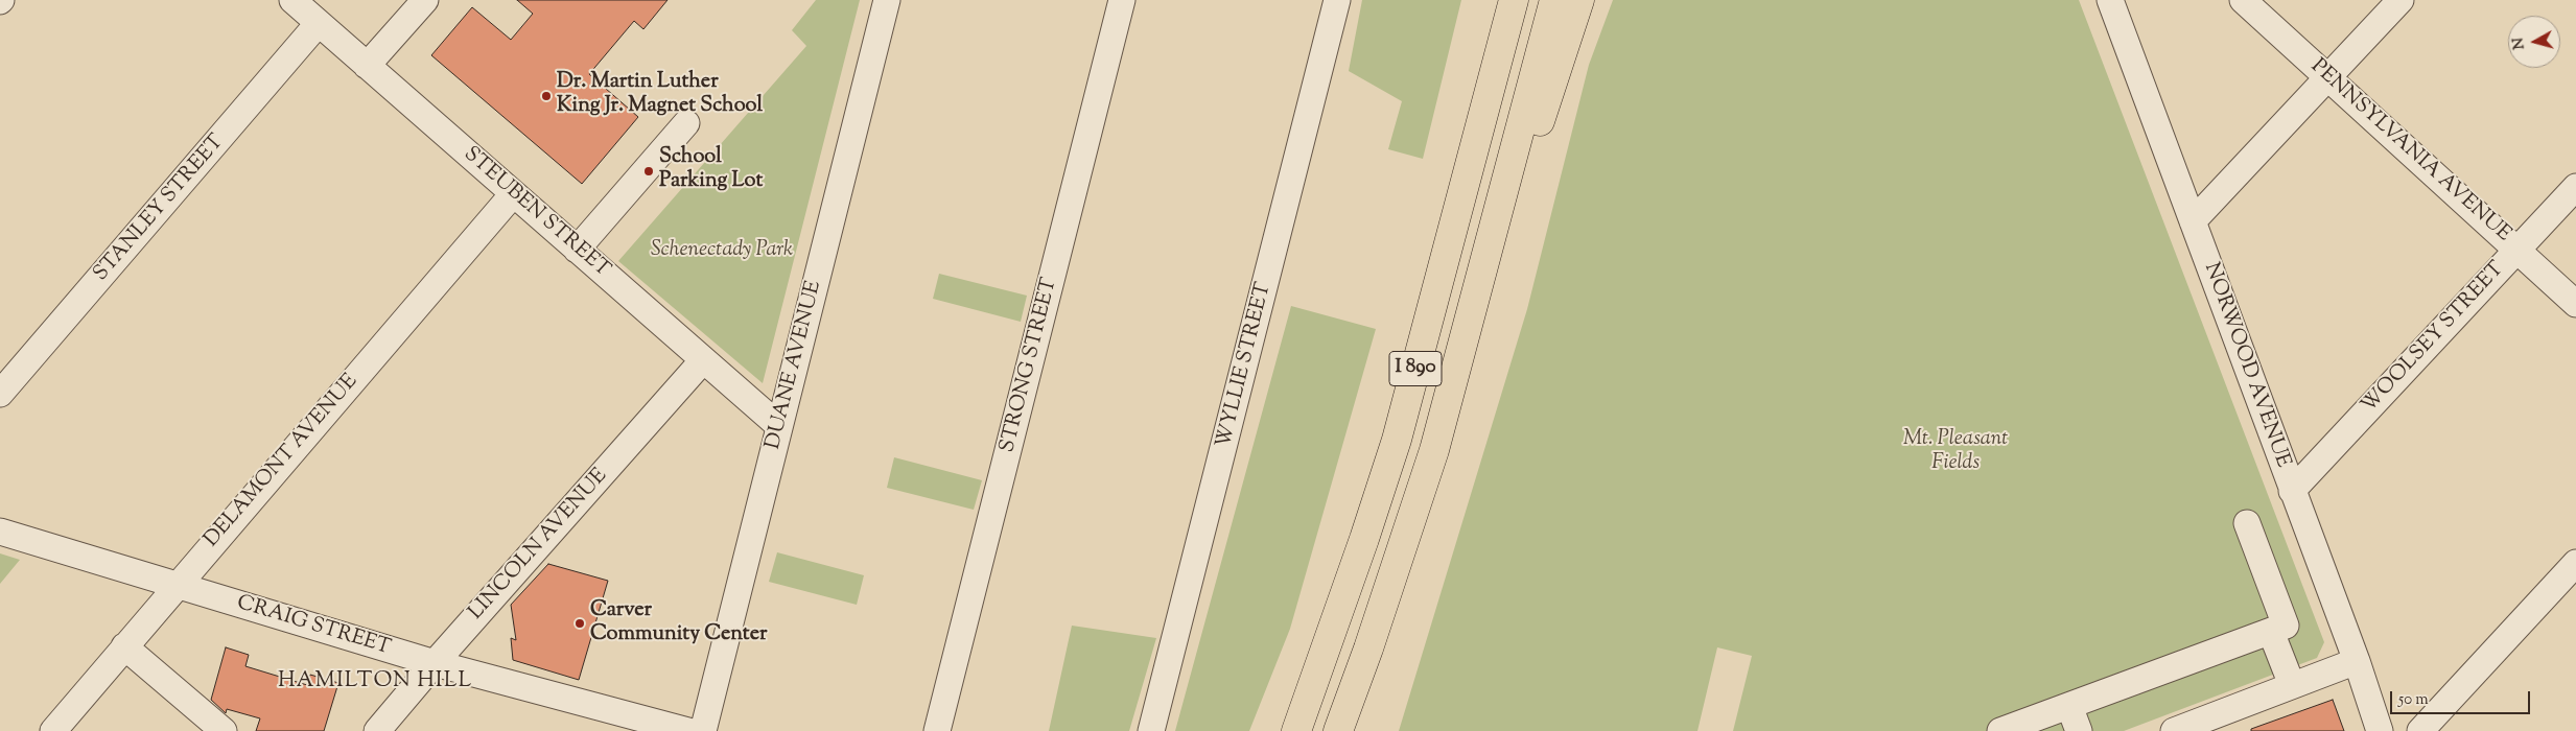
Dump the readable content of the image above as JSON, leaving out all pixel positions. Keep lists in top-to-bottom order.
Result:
{
  "streets": {
    "highway": ["I 890"],
    "street": [
      "PENNSYLVANIA AVENUE",
      "STANLEY STREET",
      "STEUBEN STREET",
      "WOOLSEY STREET",
      "DUANE AVENUE",
      "STRONG STREET",
      "WYLLIE STREET",
      "NORWOOD AVENUE",
      "DELAMONT AVENUE",
      "LINCOLN AVENUE",
      "CRAIG STREET"
    ]
  },
  "crossings": [
    ["PENNSYLVANIA AVENUE", "WOOLSEY STREET"],
    ["STANLEY STREET", "STEUBEN STREET"],
    ["STEUBEN STREET", "DUANE AVENUE"],
    ["STEUBEN STREET", "DELAMONT AVENUE"],
    ["STEUBEN STREET", "LINCOLN AVENUE"],
    ["WOOLSEY STREET", "NORWOOD AVENUE"],
    ["DELAMONT AVENUE", "CRAIG STREET"],
    ["LINCOLN AVENUE", "CRAIG STREET"]
  ],
  "districts": ["HAMILTON HILL"],
  "parks": ["Schenectady Park", "Mt. Pleasant Fields"],
  "places": ["Dr. Martin Luther King Jr. Magnet School", "School Parking Lot", "Carver Community Center"],
  "scale_bar": "50 m",
  "north": "left"
}
